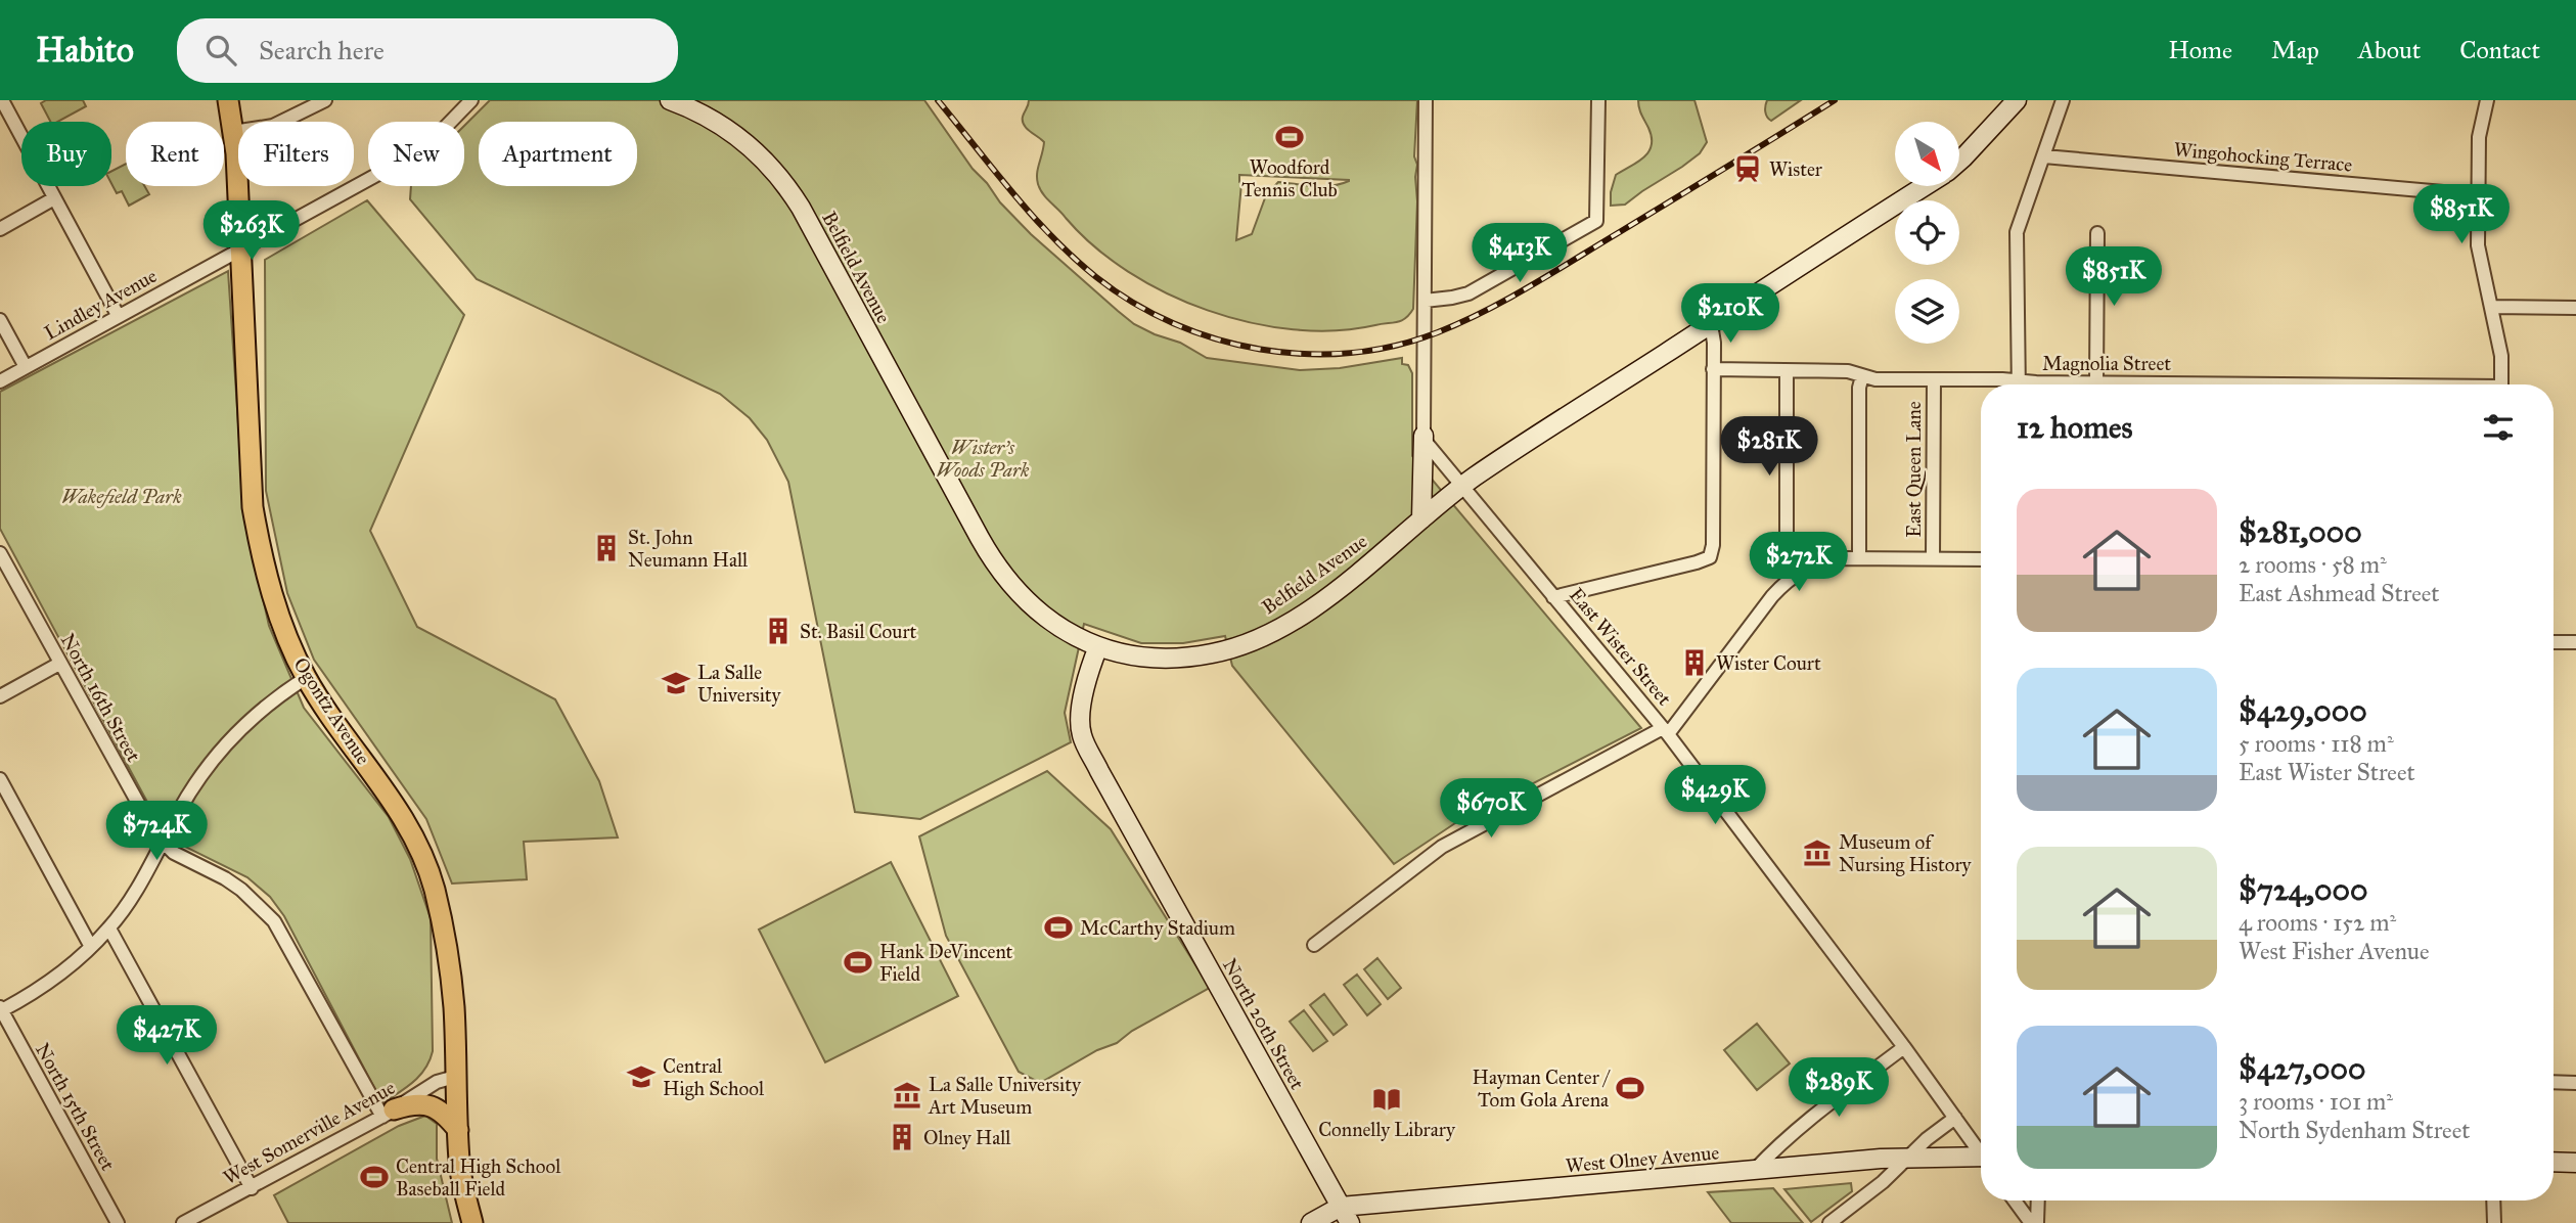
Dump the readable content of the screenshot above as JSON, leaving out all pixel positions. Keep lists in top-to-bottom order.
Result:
{
  "streets": {
    "main road": ["Ogontz Avenue"],
    "street": [
      "Wingohocking Terrace",
      "Belfield Avenue",
      "Lindley Avenue",
      "Magnolia Street",
      "East Queen Lane",
      "East Wister Street",
      "North 16th Street",
      "North 20th Street",
      "North 15th Street",
      "West Somerville Avenue",
      "West Olney Avenue"
    ]
  },
  "crossings": [
    ["Belfield Avenue", "East Wister Street"],
    ["Belfield Avenue", "North 20th Street"],
    ["Lindley Avenue", "Ogontz Avenue"],
    ["Magnolia Street", "East Queen Lane"],
    ["North 16th Street", "West Somerville Avenue"],
    ["Ogontz Avenue", "West Somerville Avenue"],
    ["North 20th Street", "West Olney Avenue"]
  ],
  "parks": ["Wister's Woods Park", "Wakefield Park"],
  "places": {
    "sports": [
      "Woodford Tennis Club",
      "McCarthy Stadium",
      "Hank DeVincent Field",
      "Hayman Center / Tom Gola Arena",
      "Central High School Baseball Field"
    ],
    "station": ["Wister"],
    "building": [
      "St. John Neumann Hall",
      "St. Basil Court",
      "Wister Court",
      "Olney Hall"
    ],
    "school or university": ["La Salle University", "Central High School"],
    "museum": ["Museum of Nursing History", "La Salle University Art Museum"],
    "library": ["Connelly Library"]
  },
  "north": "bottom right",
  "page": {
    "header": "Habito",
    "search": "Search here",
    "nav": [
      "Home",
      "Map",
      "About",
      "Contact"
    ],
    "chip": [
      "Buy",
      "Rent",
      "Filters",
      "New",
      "Apartment"
    ],
    "price": [
      "$851K",
      "$263K",
      "$413K",
      "$851K",
      "$210K",
      "$281K",
      "$272K",
      "$429K",
      "$670K",
      "$724K",
      "$427K",
      "$289K"
    ],
    "heading": "12 homes",
    "list": [
      {
        "name": "$281,000",
        "note": "2 rooms · 58 m² · East Ashmead Street"
      },
      {
        "name": "$429,000",
        "note": "5 rooms · 118 m² · East Wister Street"
      },
      {
        "name": "$724,000",
        "note": "4 rooms · 152 m² · West Fisher Avenue"
      },
      {
        "name": "$427,000",
        "note": "3 rooms · 101 m² · North Sydenham Street"
      }
    ]
  }
}
